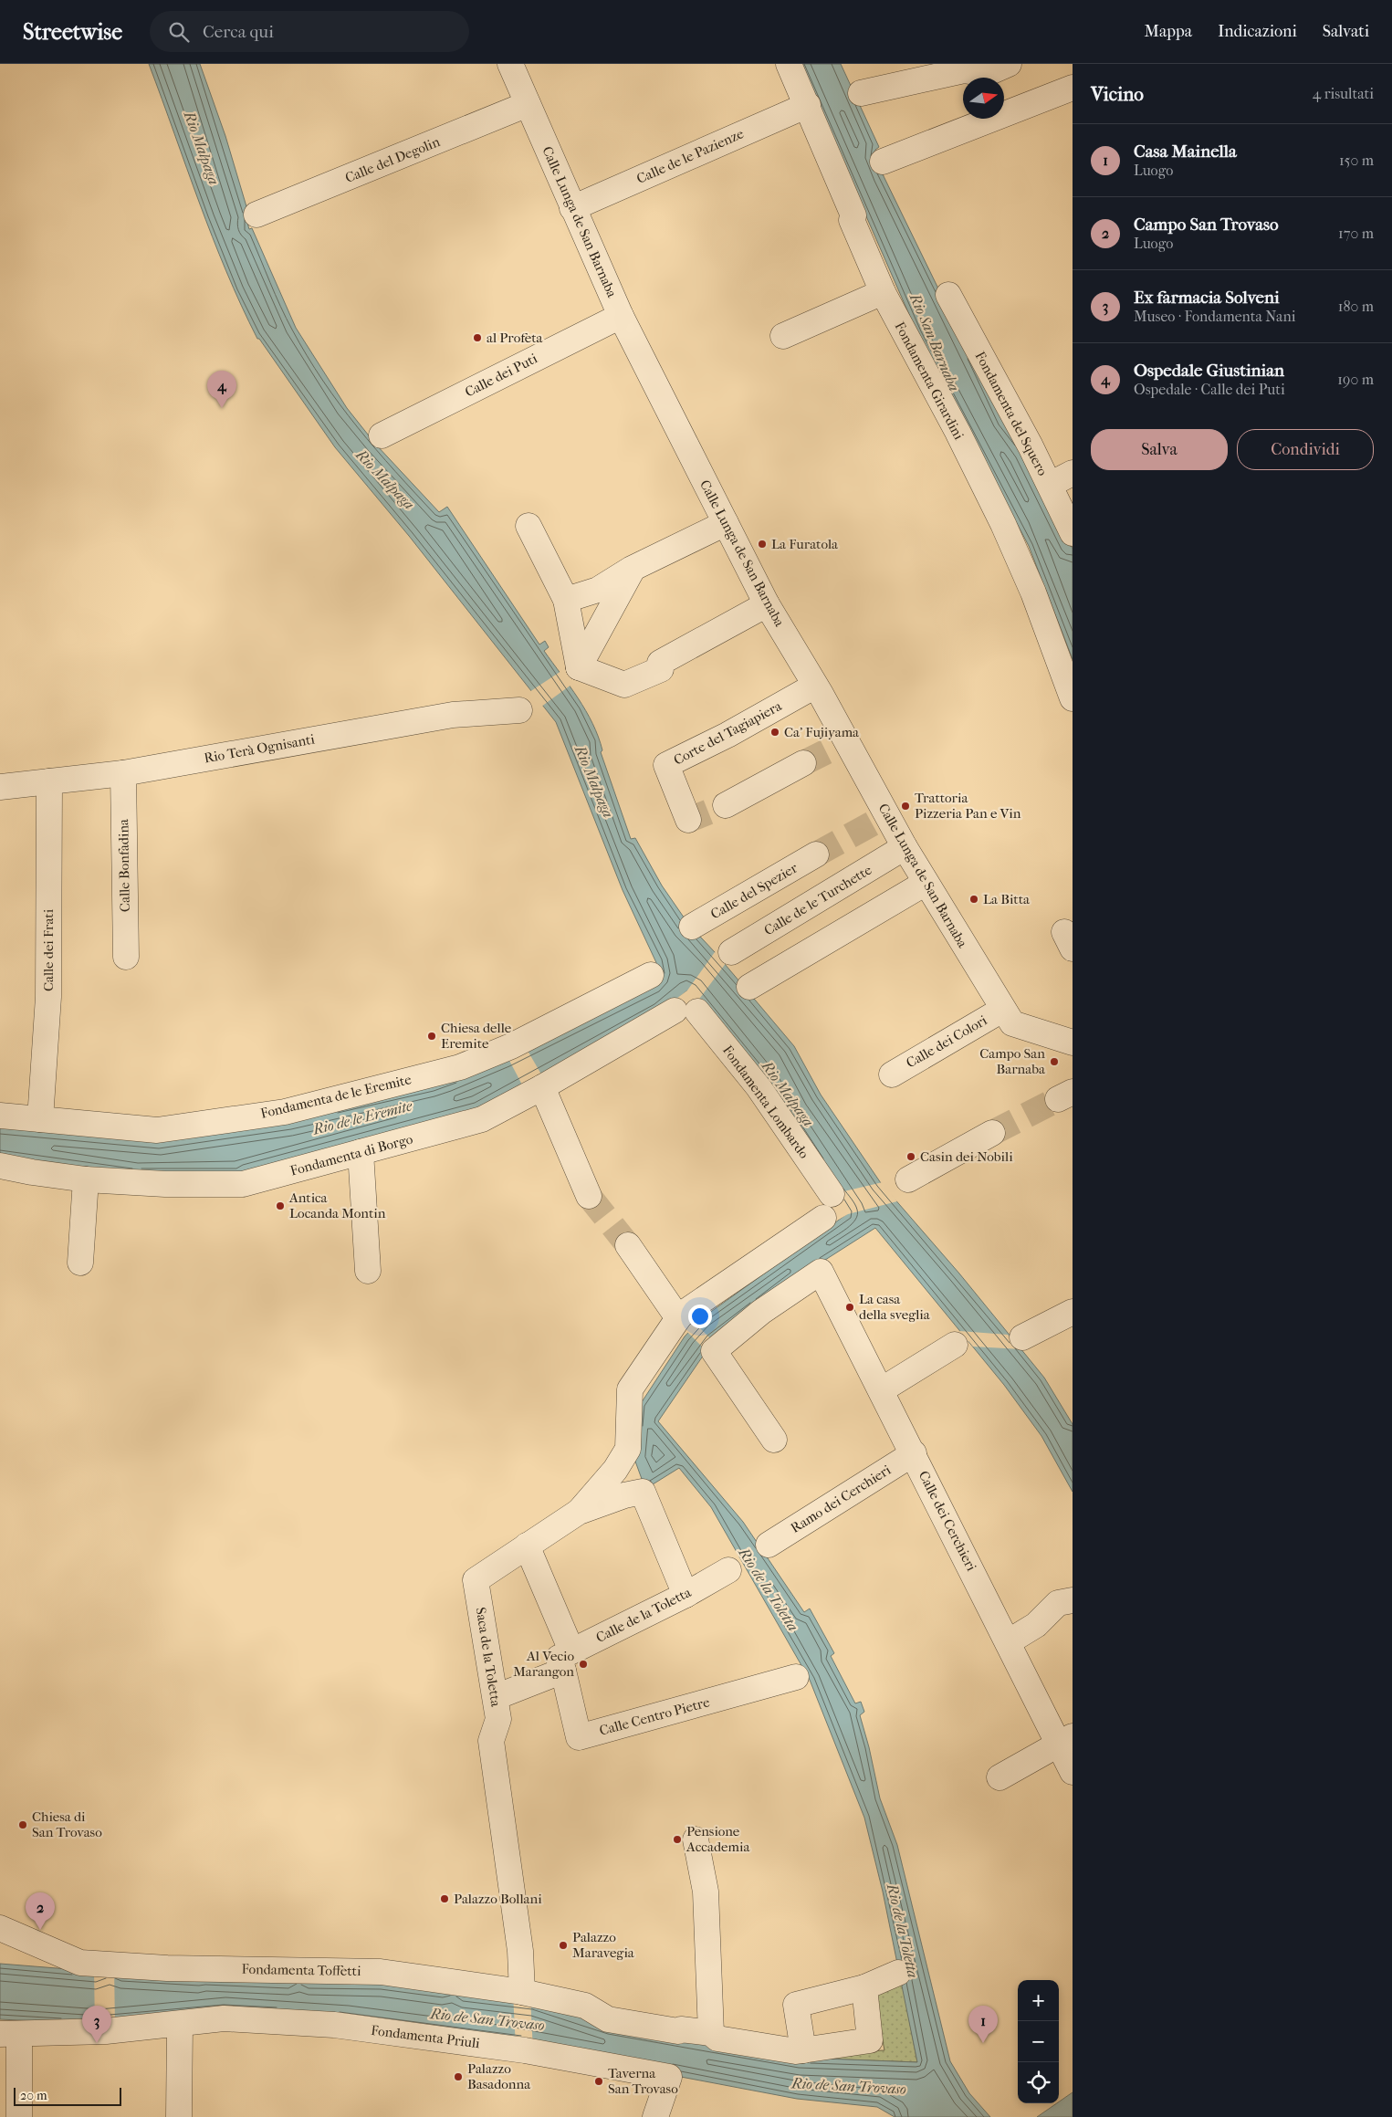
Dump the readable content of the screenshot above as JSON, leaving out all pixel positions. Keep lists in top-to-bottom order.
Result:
{
  "streets": {
    "street": [
      "Calle de le Pazienze",
      "Calle del Degolin",
      "Calle Lunga de San Barnaba",
      "Calle dei Puti",
      "Fondamenta Girardini",
      "Fondamenta del Squero",
      "Corte del Tagiapiera",
      "Rio Terà Ognisanti",
      "Calle Bonfadina",
      "Calle del Spezier",
      "Calle de le Turchette",
      "Calle dei Frati",
      "Calle dei Colori",
      "Fondamenta de le Eremite",
      "Fondamenta Lombardo",
      "Fondamenta di Borgo",
      "Ramo dei Cerchieri",
      "Calle dei Cerchieri",
      "Calle de la Toletta",
      "Saca de la Toletta",
      "Calle Centro Pietre",
      "Fondamenta Toffetti",
      "Fondamenta Priuli"
    ]
  },
  "crossings": [
    ["Calle de le Pazienze", "Calle Lunga de San Barnaba"],
    ["Calle de le Pazienze", "Fondamenta Girardini"],
    ["Calle del Degolin", "Calle Lunga de San Barnaba"],
    ["Calle Lunga de San Barnaba", "Calle dei Puti"],
    ["Calle Lunga de San Barnaba", "Corte del Tagiapiera"],
    ["Calle Lunga de San Barnaba", "Calle de le Turchette"],
    ["Calle Lunga de San Barnaba", "Calle dei Colori"],
    ["Rio Terà Ognisanti", "Calle Bonfadina"],
    ["Rio Terà Ognisanti", "Calle dei Frati"],
    ["Calle dei Frati", "Fondamenta de le Eremite"],
    ["Fondamenta Lombardo", "Fondamenta di Borgo"],
    ["Ramo dei Cerchieri", "Calle dei Cerchieri"],
    ["Calle de la Toletta", "Saca de la Toletta"],
    ["Calle de la Toletta", "Calle Centro Pietre"],
    ["Saca de la Toletta", "Fondamenta Toffetti"]
  ],
  "water": [
    "Rio Malpaga",
    "Rio San Barnaba",
    "Rio de le Eremite",
    "Rio de la Toletta",
    "Rio de San Trovaso"
  ],
  "places": [
    "al Profeta",
    "La Furatola",
    "Ca' Fujiyama",
    "Trattoria Pizzeria Pan e Vin",
    "La Bitta",
    "Chiesa delle Eremite",
    "Campo San Barnaba",
    "Casin dei Nobili",
    "Antica Locanda Montin",
    "La casa della sveglia",
    "Al Vecio Marangon",
    "Chiesa di San Trovaso",
    "Pensione Accademia",
    "Palazzo Bollani",
    "Palazzo Maravegia",
    "Palazzo Basadonna",
    "Taverna San Trovaso"
  ],
  "scale_bar": "20 m",
  "north": "right",
  "page": {
    "header": "Streetwise",
    "search": "Cerca qui",
    "nav": ["Mappa", "Indicazioni", "Salvati"],
    "heading": ["Vicino", "4 risultati"],
    "list": [
      {
        "mark": "1",
        "name": "Casa Mainella",
        "note": "Luogo",
        "value": "150 m"
      },
      {
        "mark": "2",
        "name": "Campo San Trovaso",
        "note": "Luogo",
        "value": "170 m"
      },
      {
        "mark": "3",
        "name": "Ex farmacia Solveni",
        "note": "Museo · Fondamenta Nani",
        "value": "180 m"
      },
      {
        "mark": "4",
        "name": "Ospedale Giustinian",
        "note": "Ospedale · Calle dei Puti",
        "value": "190 m"
      }
    ],
    "pins": [
      "4",
      "2",
      "1",
      "3"
    ],
    "buttons": ["Salva", "Condividi"],
    "map_buttons": ["+", "−"],
    "scale": "20 m"
  }
}
